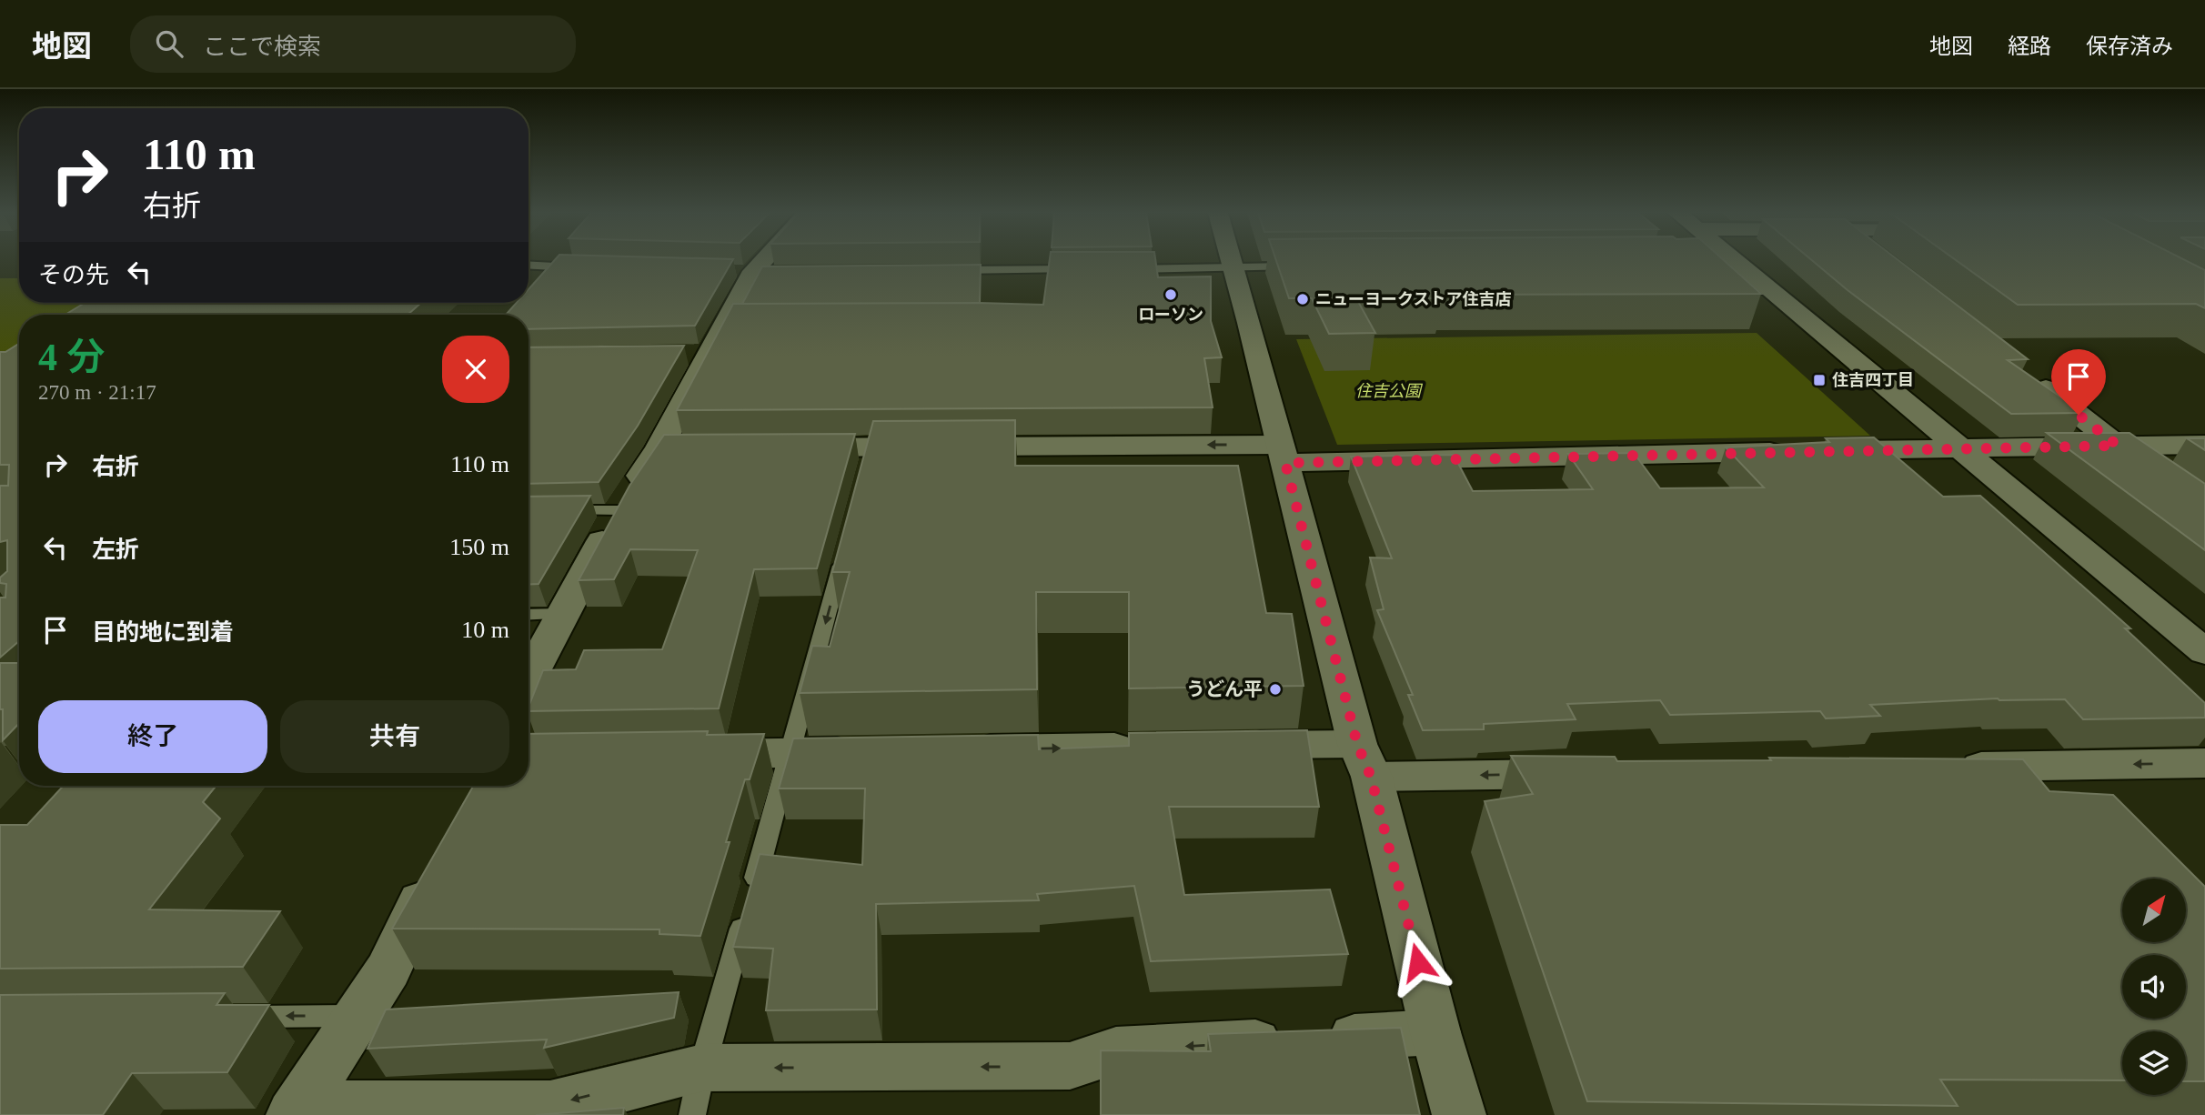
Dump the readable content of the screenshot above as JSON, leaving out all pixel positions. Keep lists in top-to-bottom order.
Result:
{
  "parks": ["住吉公園"],
  "places": {
    "other": ["ローソン", "ニューヨークストア住吉店", "うどん平"],
    "transit": ["住吉四丁目"]
  },
  "north": "top right",
  "page": {
    "header": "地図",
    "search": "ここで検索",
    "nav": ["地図", "経路", "保存済み"],
    "turn": ["110 m", "右折"],
    "then": "その先",
    "heading": ["4 分", "270 m · 21:17"],
    "list": [
      {
        "name": "右折",
        "value": "110 m"
      },
      {
        "name": "左折",
        "value": "150 m"
      },
      {
        "name": "目的地に到着",
        "value": "10 m"
      }
    ],
    "buttons": ["終了", "共有"]
  }
}
